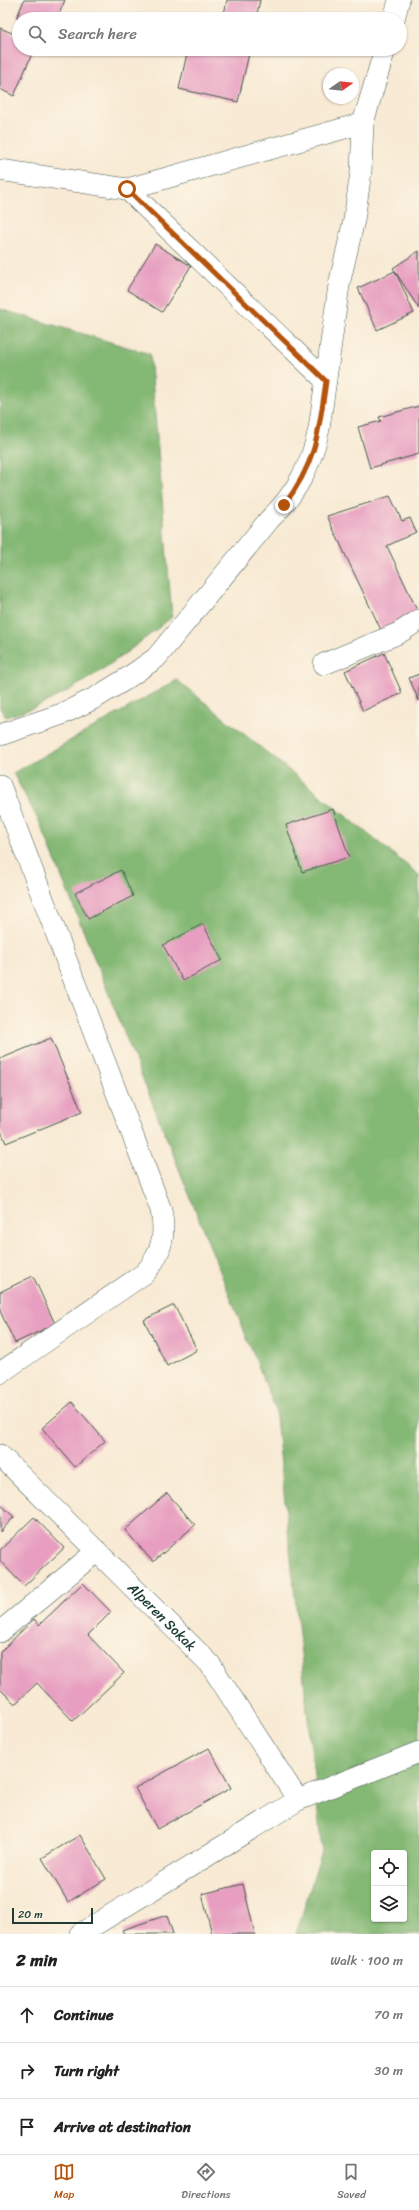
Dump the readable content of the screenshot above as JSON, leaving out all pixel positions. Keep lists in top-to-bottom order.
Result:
{
  "streets": {
    "street": ["Alperen Sokak"]
  },
  "scale_bar": "20 m",
  "north": "right",
  "page": {
    "search": "Search here",
    "scale": "20 m",
    "heading": ["2 min", "Walk · 100 m"],
    "list": [
      ["Continue", "70 m"],
      ["Turn right", "30 m"],
      "Arrive at destination"
    ],
    "nav": ["Map", "Directions", "Saved"]
  }
}
